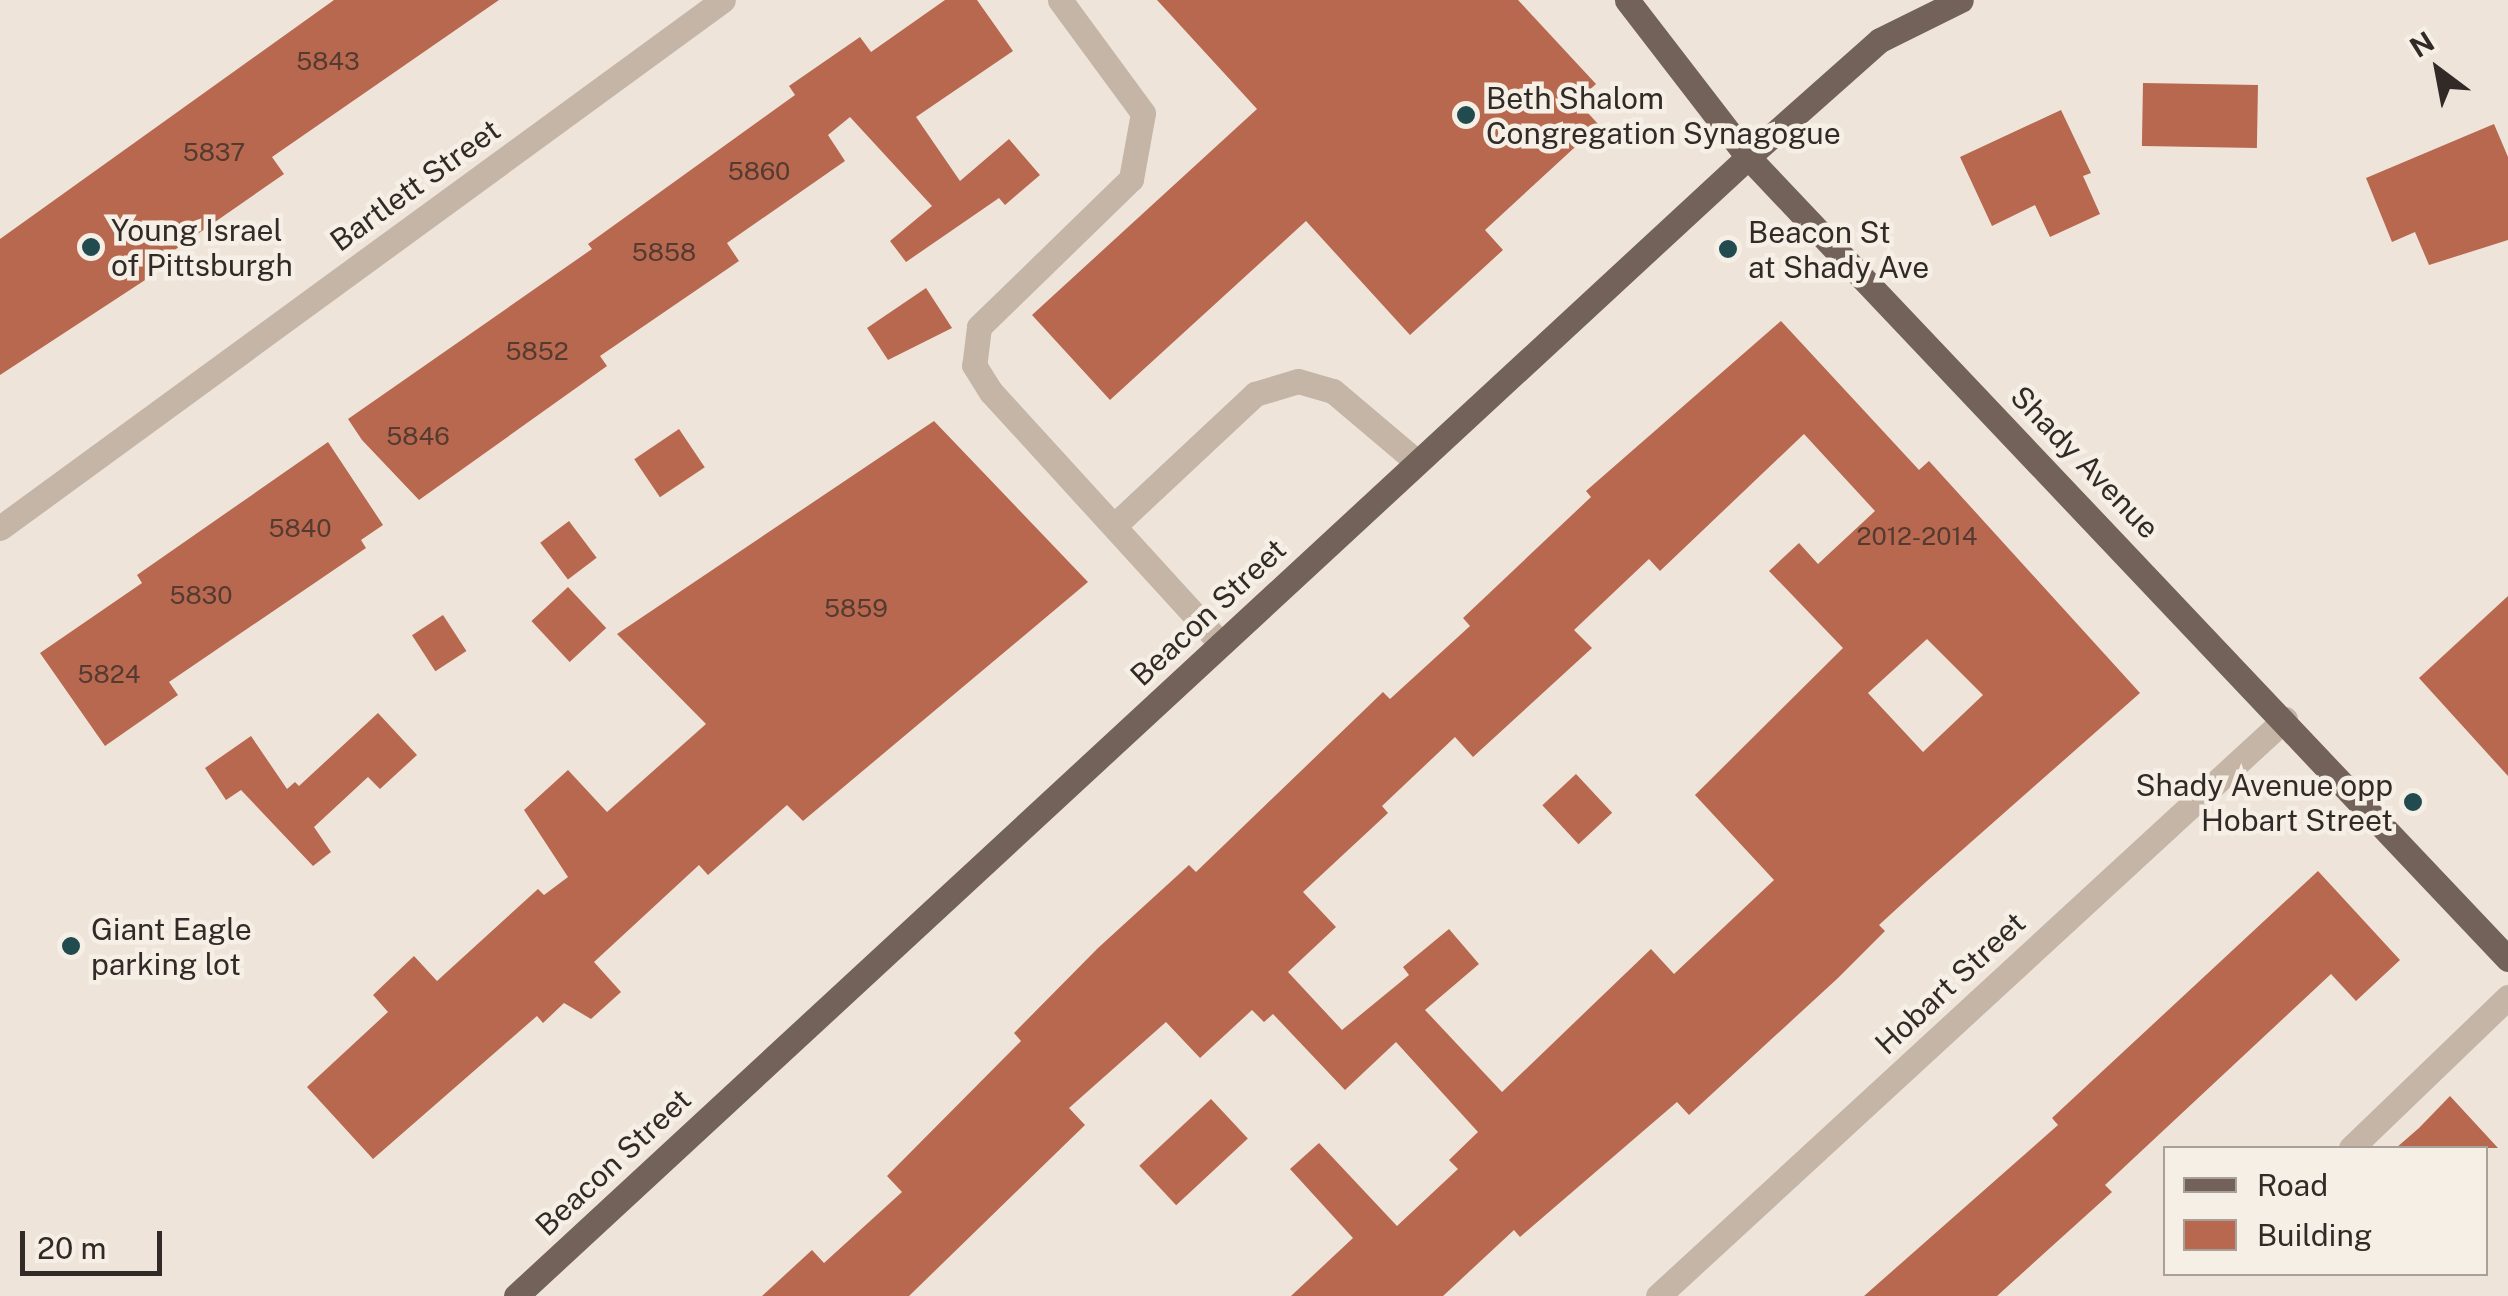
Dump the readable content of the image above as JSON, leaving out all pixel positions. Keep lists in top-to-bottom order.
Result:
{
  "streets": {
    "main road": ["Shady Avenue", "Beacon Street"],
    "street": ["Bartlett Street", "Hobart Street"]
  },
  "crossings": [
    ["Shady Avenue", "Beacon Street"],
    ["Shady Avenue", "Hobart Street"]
  ],
  "places": [
    "Beth Shalom Congregation Synagogue",
    "Young Israel of Pittsburgh",
    "Beacon St at Shady Ave",
    "Shady Avenue opp Hobart Street",
    "Giant Eagle parking lot"
  ],
  "house_numbers": [
    "5843",
    "5837",
    "5860",
    "5858",
    "5852",
    "5846",
    "5840",
    "2012-2014",
    "5830",
    "5859",
    "5824"
  ],
  "legend": ["Road", "Building"],
  "scale_bar": "20 m",
  "north": "top left"
}
